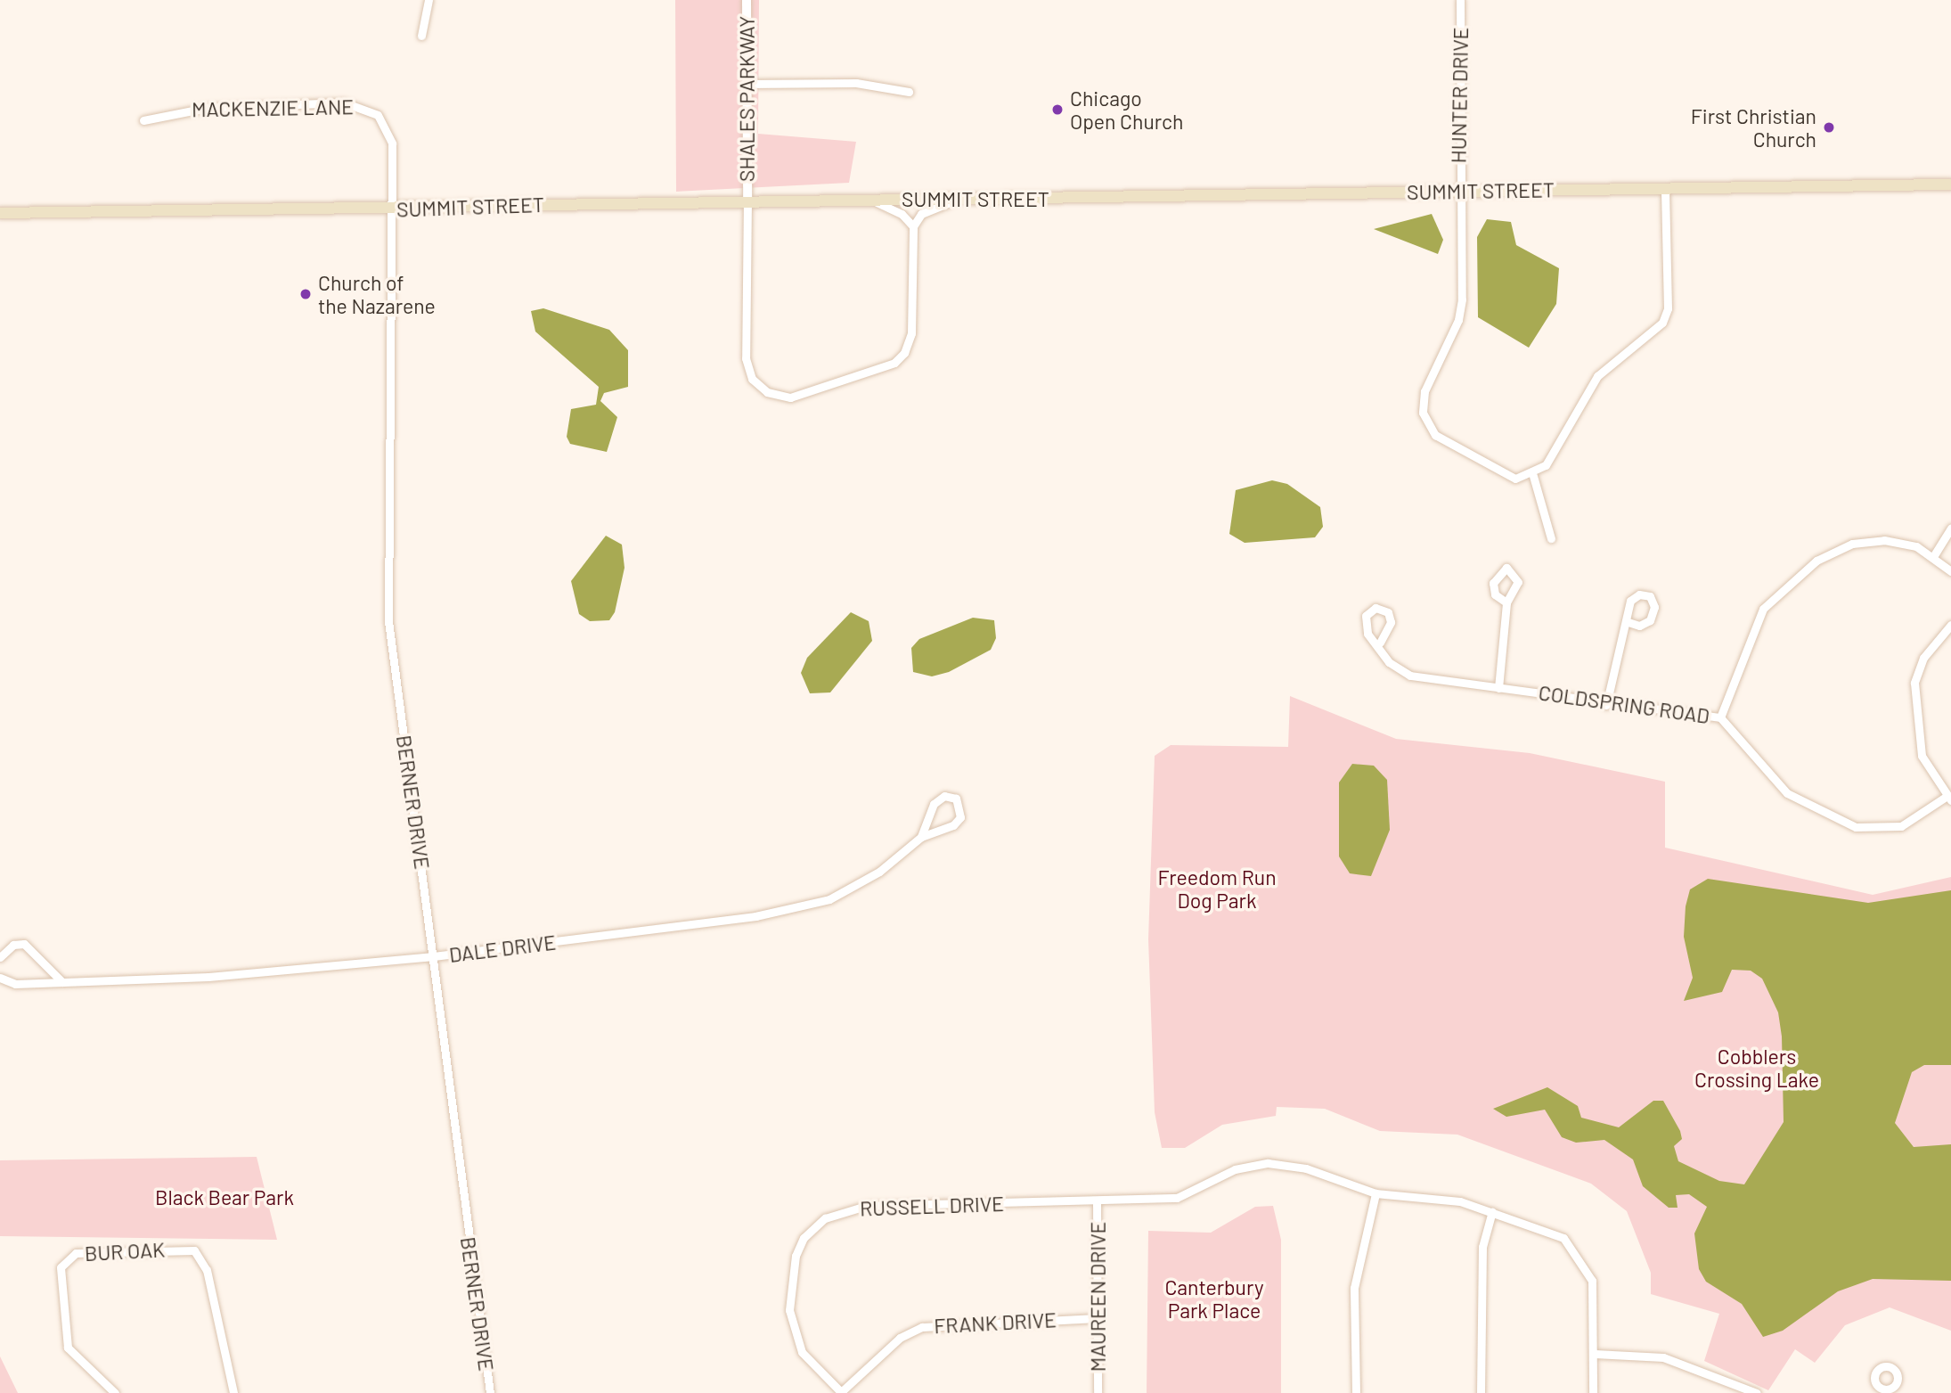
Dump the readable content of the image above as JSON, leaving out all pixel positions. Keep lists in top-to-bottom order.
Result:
{
  "streets": {
    "main road": ["SUMMIT STREET"],
    "street": [
      "HUNTER DRIVE",
      "SHALES PARKWAY",
      "MACKENZIE LANE",
      "COLDSPRING ROAD",
      "BERNER DRIVE",
      "DALE DRIVE",
      "RUSSELL DRIVE",
      "BUR OAK",
      "MAUREEN DRIVE",
      "FRANK DRIVE"
    ]
  },
  "crossings": [
    ["HUNTER DRIVE", "SUMMIT STREET"],
    ["SHALES PARKWAY", "SUMMIT STREET"],
    ["MACKENZIE LANE", "SUMMIT STREET"],
    ["MACKENZIE LANE", "BERNER DRIVE"],
    ["SUMMIT STREET", "BERNER DRIVE"],
    ["BERNER DRIVE", "DALE DRIVE"],
    ["RUSSELL DRIVE", "MAUREEN DRIVE"],
    ["RUSSELL DRIVE", "FRANK DRIVE"],
    ["MAUREEN DRIVE", "FRANK DRIVE"]
  ],
  "parks": [
    "Freedom Run Dog Park",
    "Cobblers Crossing Lake",
    "Black Bear Park",
    "Canterbury Park Place"
  ],
  "places": ["Chicago Open Church", "First Christian Church", "Church of the Nazarene"]
}
